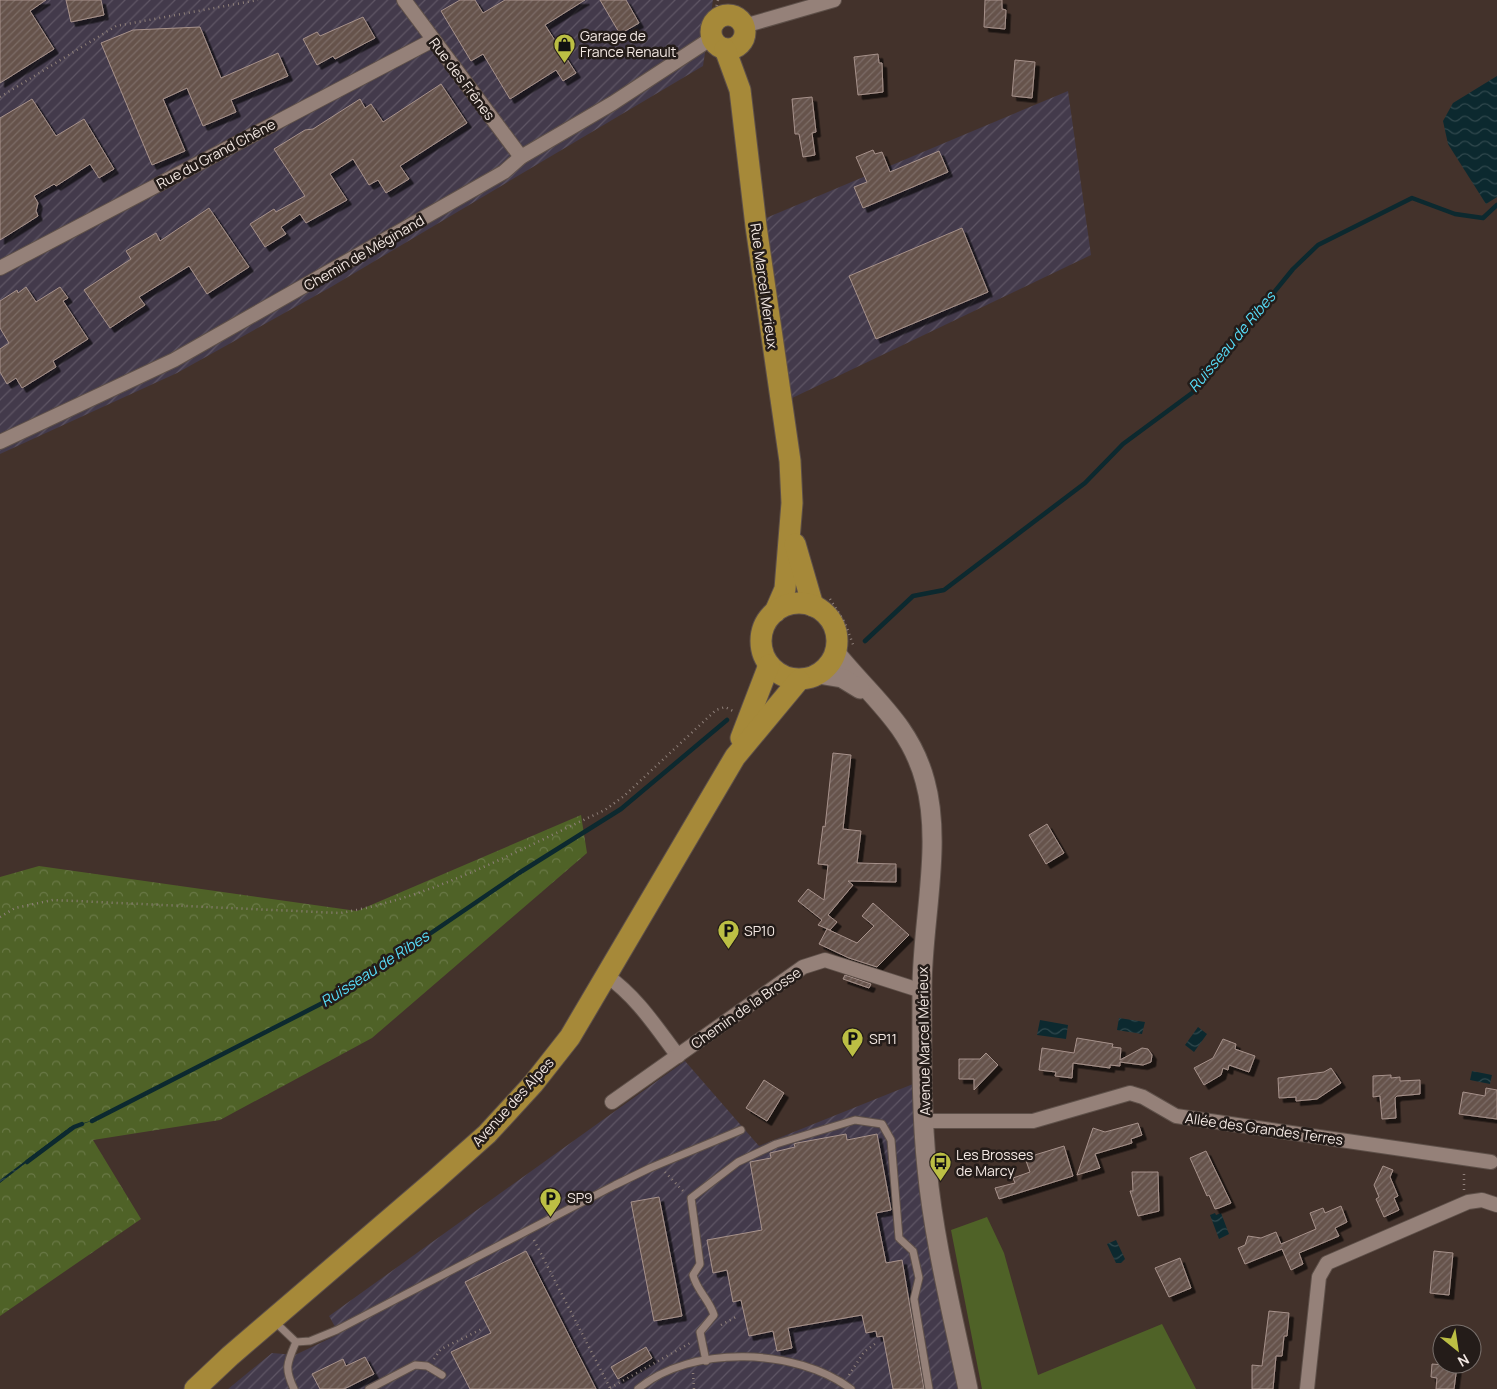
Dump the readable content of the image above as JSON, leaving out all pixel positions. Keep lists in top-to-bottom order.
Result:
{
  "streets": {
    "main road": ["Rue Marcel Merieux", "Avenue Marcel Mérieux", "Avenue des Alpes"],
    "street": [
      "Rue des Frênes",
      "Rue du Grand Chêne",
      "Chemin de Méginand",
      "Chemin de la Brosse",
      "Allée des Grandes Terres"
    ]
  },
  "crossings": [
    ["Rue des Frênes", "Rue du Grand Chêne"],
    ["Rue des Frênes", "Chemin de Méginand"],
    ["Chemin de Méginand", "Rue Marcel Merieux"],
    ["Rue Marcel Merieux", "Avenue Marcel Mérieux"],
    ["Rue Marcel Merieux", "Avenue des Alpes"],
    ["Chemin de la Brosse", "Avenue Marcel Mérieux"],
    ["Avenue Marcel Mérieux", "Avenue des Alpes"],
    ["Avenue Marcel Mérieux", "Allée des Grandes Terres"]
  ],
  "water": ["Ruisseau de Ribes"],
  "places": {
    "shop": ["Garage de France Renault"],
    "parking": ["SP10", "SP11", "SP9"],
    "bus stop": ["Les Brosses de Marcy"]
  },
  "north": "bottom right"
}
